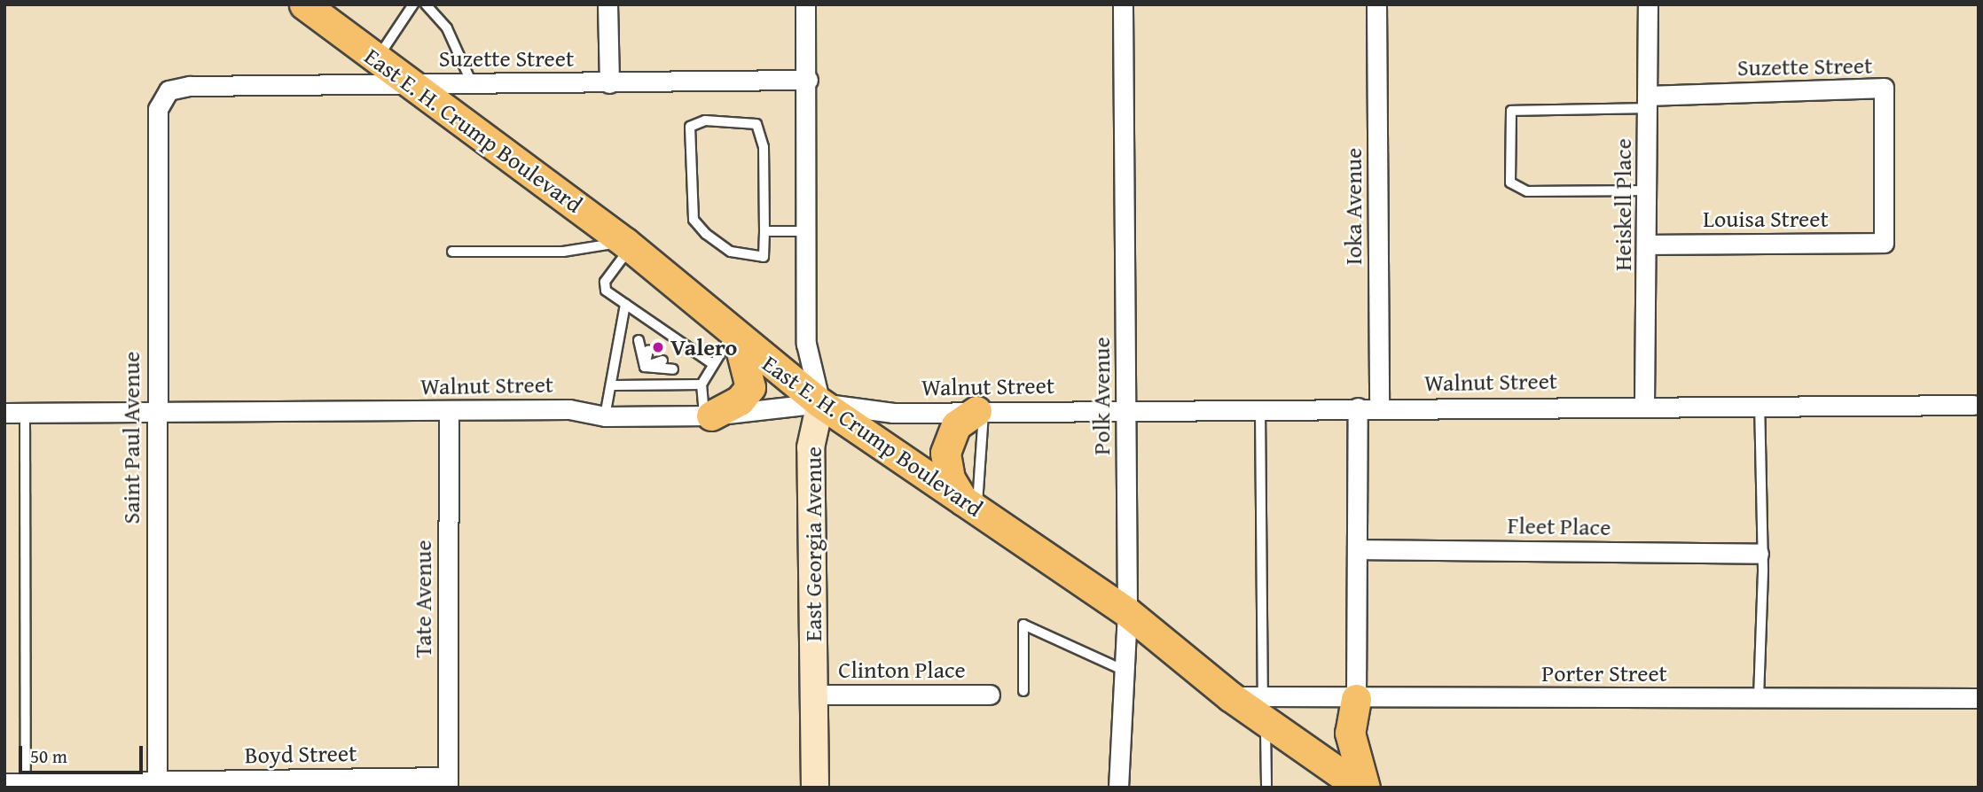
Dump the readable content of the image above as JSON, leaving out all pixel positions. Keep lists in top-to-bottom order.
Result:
{
  "streets": {
    "main road": ["East E. H. Crump Boulevard"],
    "street": [
      "Suzette Street",
      "Heiskell Place",
      "Ioka Avenue",
      "Louisa Street",
      "Walnut Street",
      "Polk Avenue",
      "Saint Paul Avenue",
      "Fleet Place",
      "East Georgia Avenue",
      "Tate Avenue",
      "Clinton Place",
      "Porter Street",
      "Boyd Street"
    ]
  },
  "crossings": [
    ["Suzette Street", "East E. H. Crump Boulevard"],
    ["Suzette Street", "Heiskell Place"],
    ["Suzette Street", "Louisa Street"],
    ["Suzette Street", "Saint Paul Avenue"],
    ["Suzette Street", "East Georgia Avenue"],
    ["East E. H. Crump Boulevard", "Walnut Street"],
    ["East E. H. Crump Boulevard", "Polk Avenue"],
    ["East E. H. Crump Boulevard", "East Georgia Avenue"],
    ["East E. H. Crump Boulevard", "Porter Street"],
    ["Heiskell Place", "Louisa Street"],
    ["Heiskell Place", "Walnut Street"],
    ["Ioka Avenue", "Walnut Street"],
    ["Walnut Street", "Polk Avenue"],
    ["Walnut Street", "Saint Paul Avenue"],
    ["Walnut Street", "East Georgia Avenue"],
    ["Walnut Street", "Tate Avenue"],
    ["Saint Paul Avenue", "Boyd Street"],
    ["East Georgia Avenue", "Clinton Place"],
    ["Tate Avenue", "Boyd Street"]
  ],
  "places": ["Valero"],
  "scale_bar": "50 m"
}
